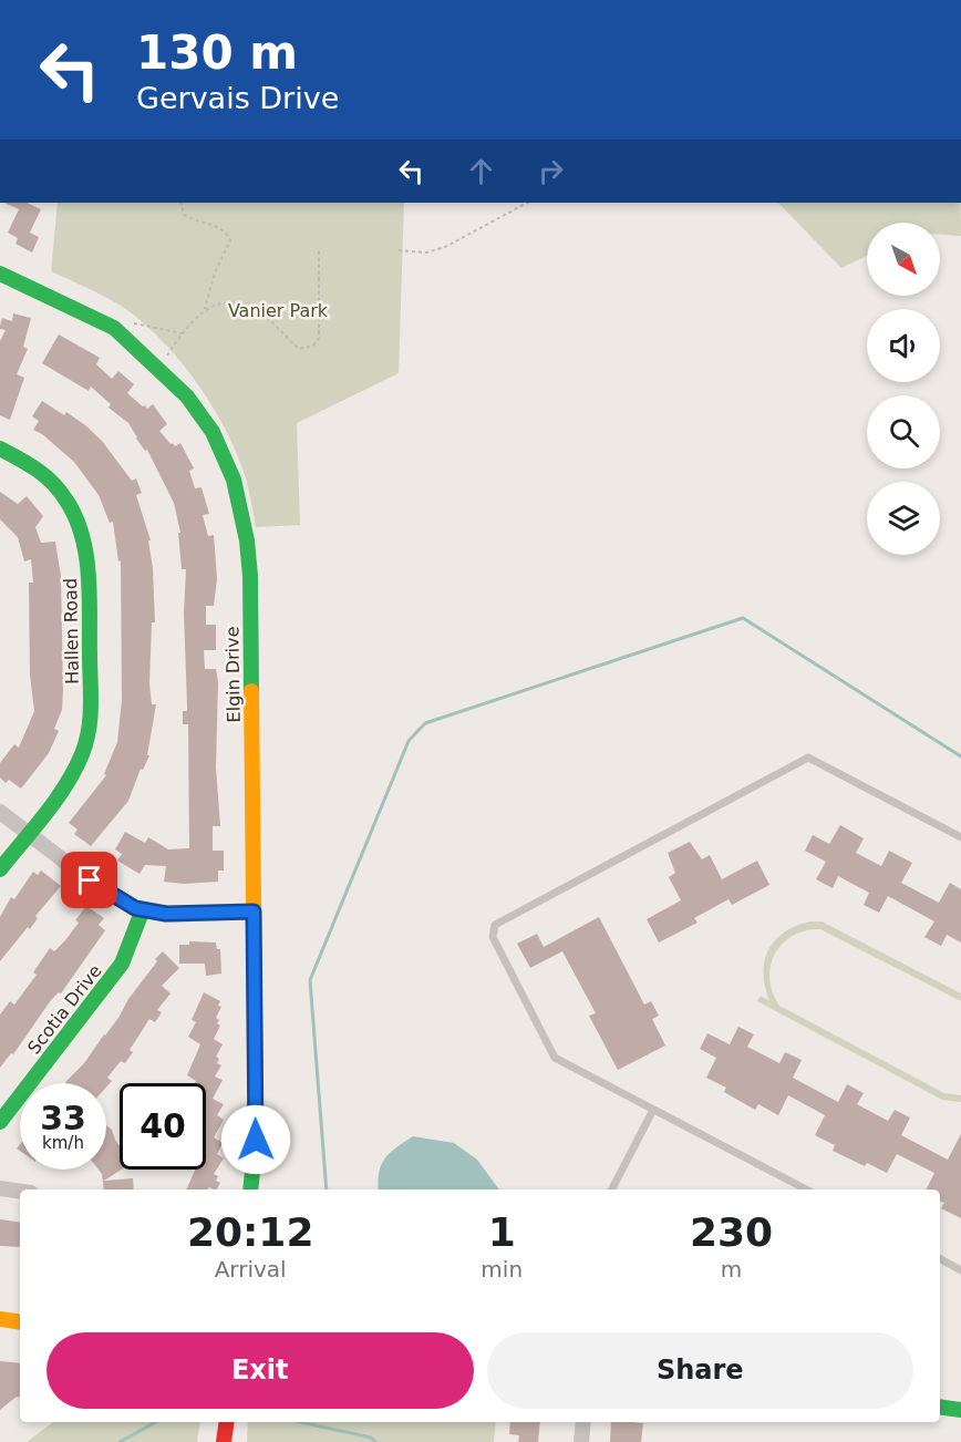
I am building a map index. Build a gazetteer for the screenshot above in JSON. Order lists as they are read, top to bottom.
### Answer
{
  "streets": {
    "street": ["Hallen Road", "Elgin Drive", "Scotia Drive"]
  },
  "parks": ["Vanier Park"],
  "north": "bottom right",
  "page": {
    "turn": ["130 m", "Gervais Drive"],
    "speed": "33 km/h",
    "limit": "40",
    "eta": [
      "20:12",
      "Arrival",
      "1",
      "min",
      "230",
      "m"
    ],
    "buttons": ["Exit", "Share"]
  }
}
